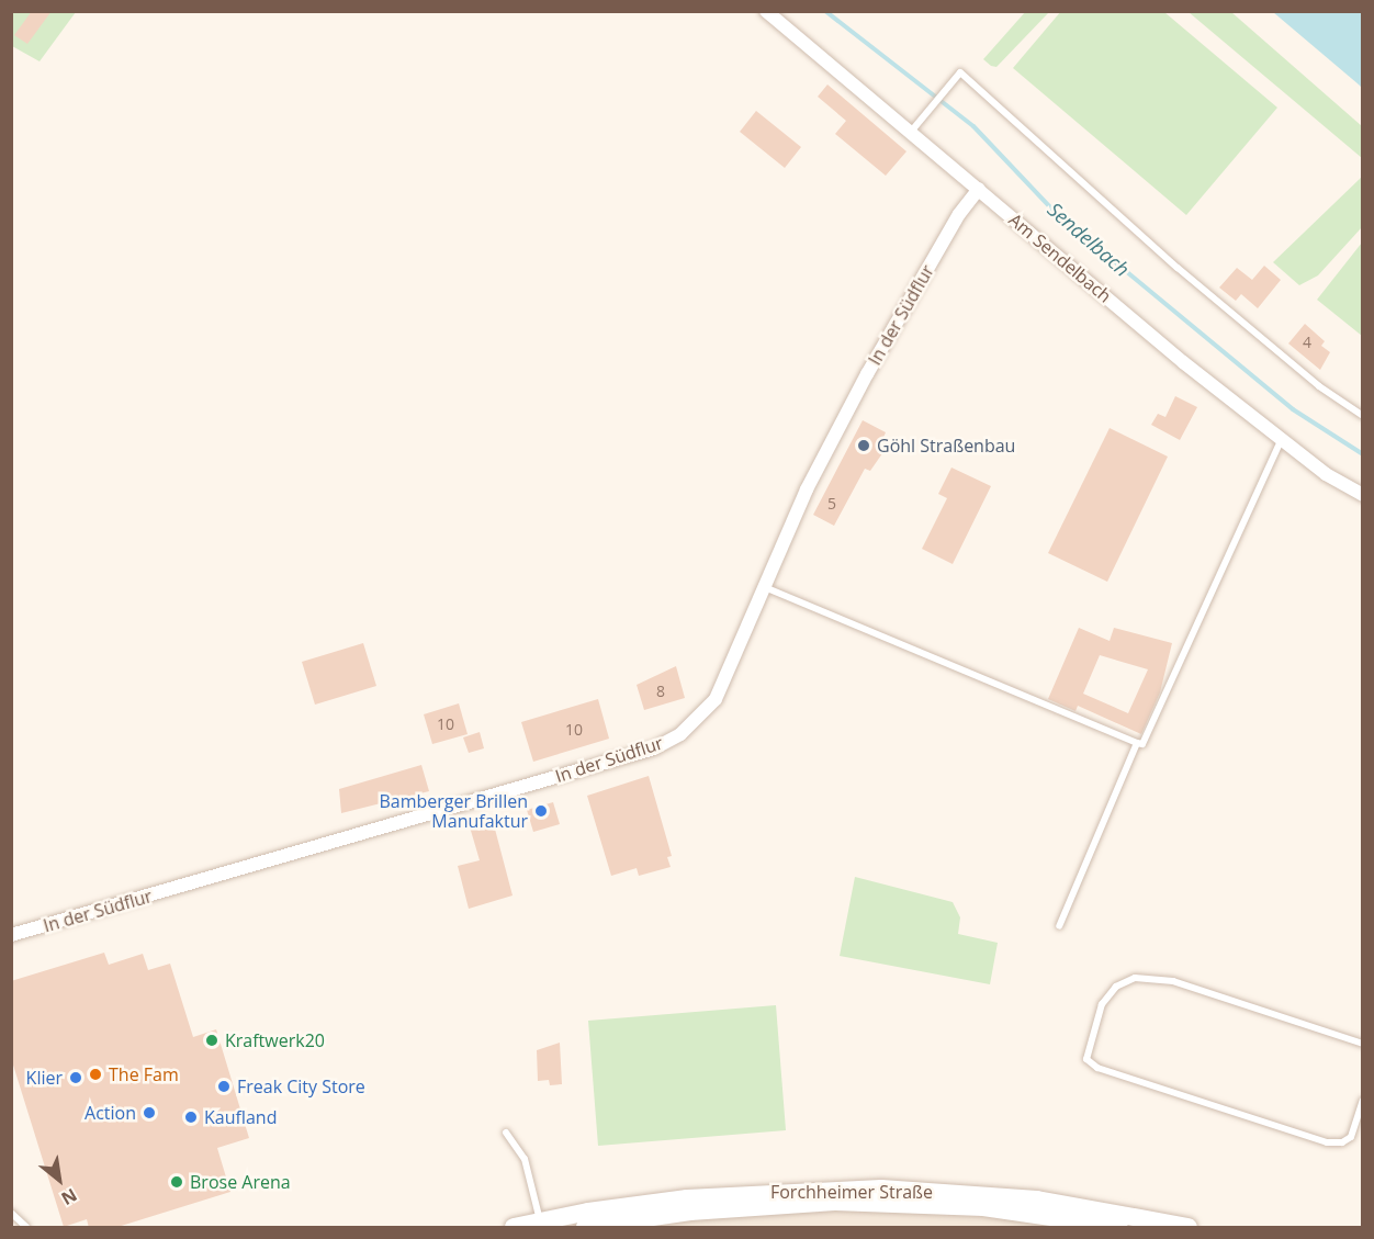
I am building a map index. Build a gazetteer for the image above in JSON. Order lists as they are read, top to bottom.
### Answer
{
  "streets": {
    "street": ["Am Sendelbach", "In der Südflur", "Forchheimer Straße"]
  },
  "crossings": [
    ["Am Sendelbach", "In der Südflur"]
  ],
  "water": ["Sendelbach"],
  "places": [
    "Göhl Straßenbau",
    "Bamberger Brillen Manufaktur",
    "Kraftwerk20",
    "The Fam",
    "Klier",
    "Freak City Store",
    "Action",
    "Kaufland",
    "Brose Arena"
  ],
  "house_numbers": [
    "4",
    "5",
    "8",
    "10",
    "10"
  ],
  "north": "bottom right"
}
